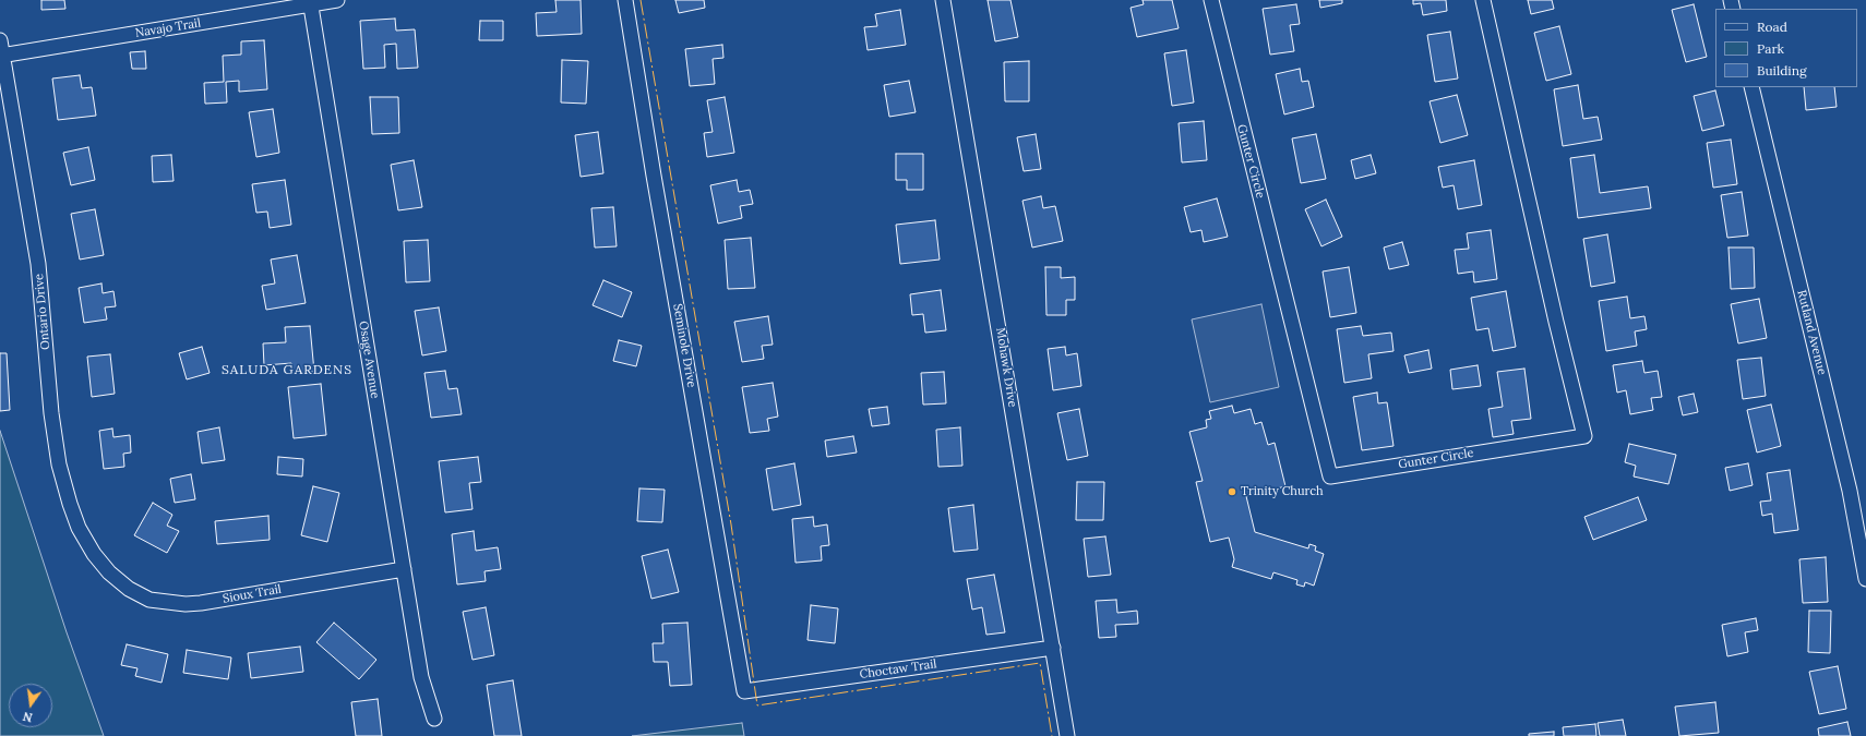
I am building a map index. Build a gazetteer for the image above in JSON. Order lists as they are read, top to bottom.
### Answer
{
  "streets": {
    "street": [
      "Navajo Trail",
      "Gunter Circle",
      "Ontario Drive",
      "Rutland Avenue",
      "Seminole Drive",
      "Osage Avenue",
      "Mohawk Drive",
      "Sioux Trail",
      "Choctaw Trail"
    ]
  },
  "crossings": [
    ["Navajo Trail", "Ontario Drive"],
    ["Navajo Trail", "Osage Avenue"],
    ["Ontario Drive", "Sioux Trail"],
    ["Seminole Drive", "Choctaw Trail"],
    ["Osage Avenue", "Sioux Trail"],
    ["Mohawk Drive", "Choctaw Trail"]
  ],
  "districts": ["SALUDA GARDENS"],
  "places": ["Trinity Church"],
  "legend": ["Road", "Park", "Building"],
  "north": "bottom"
}
